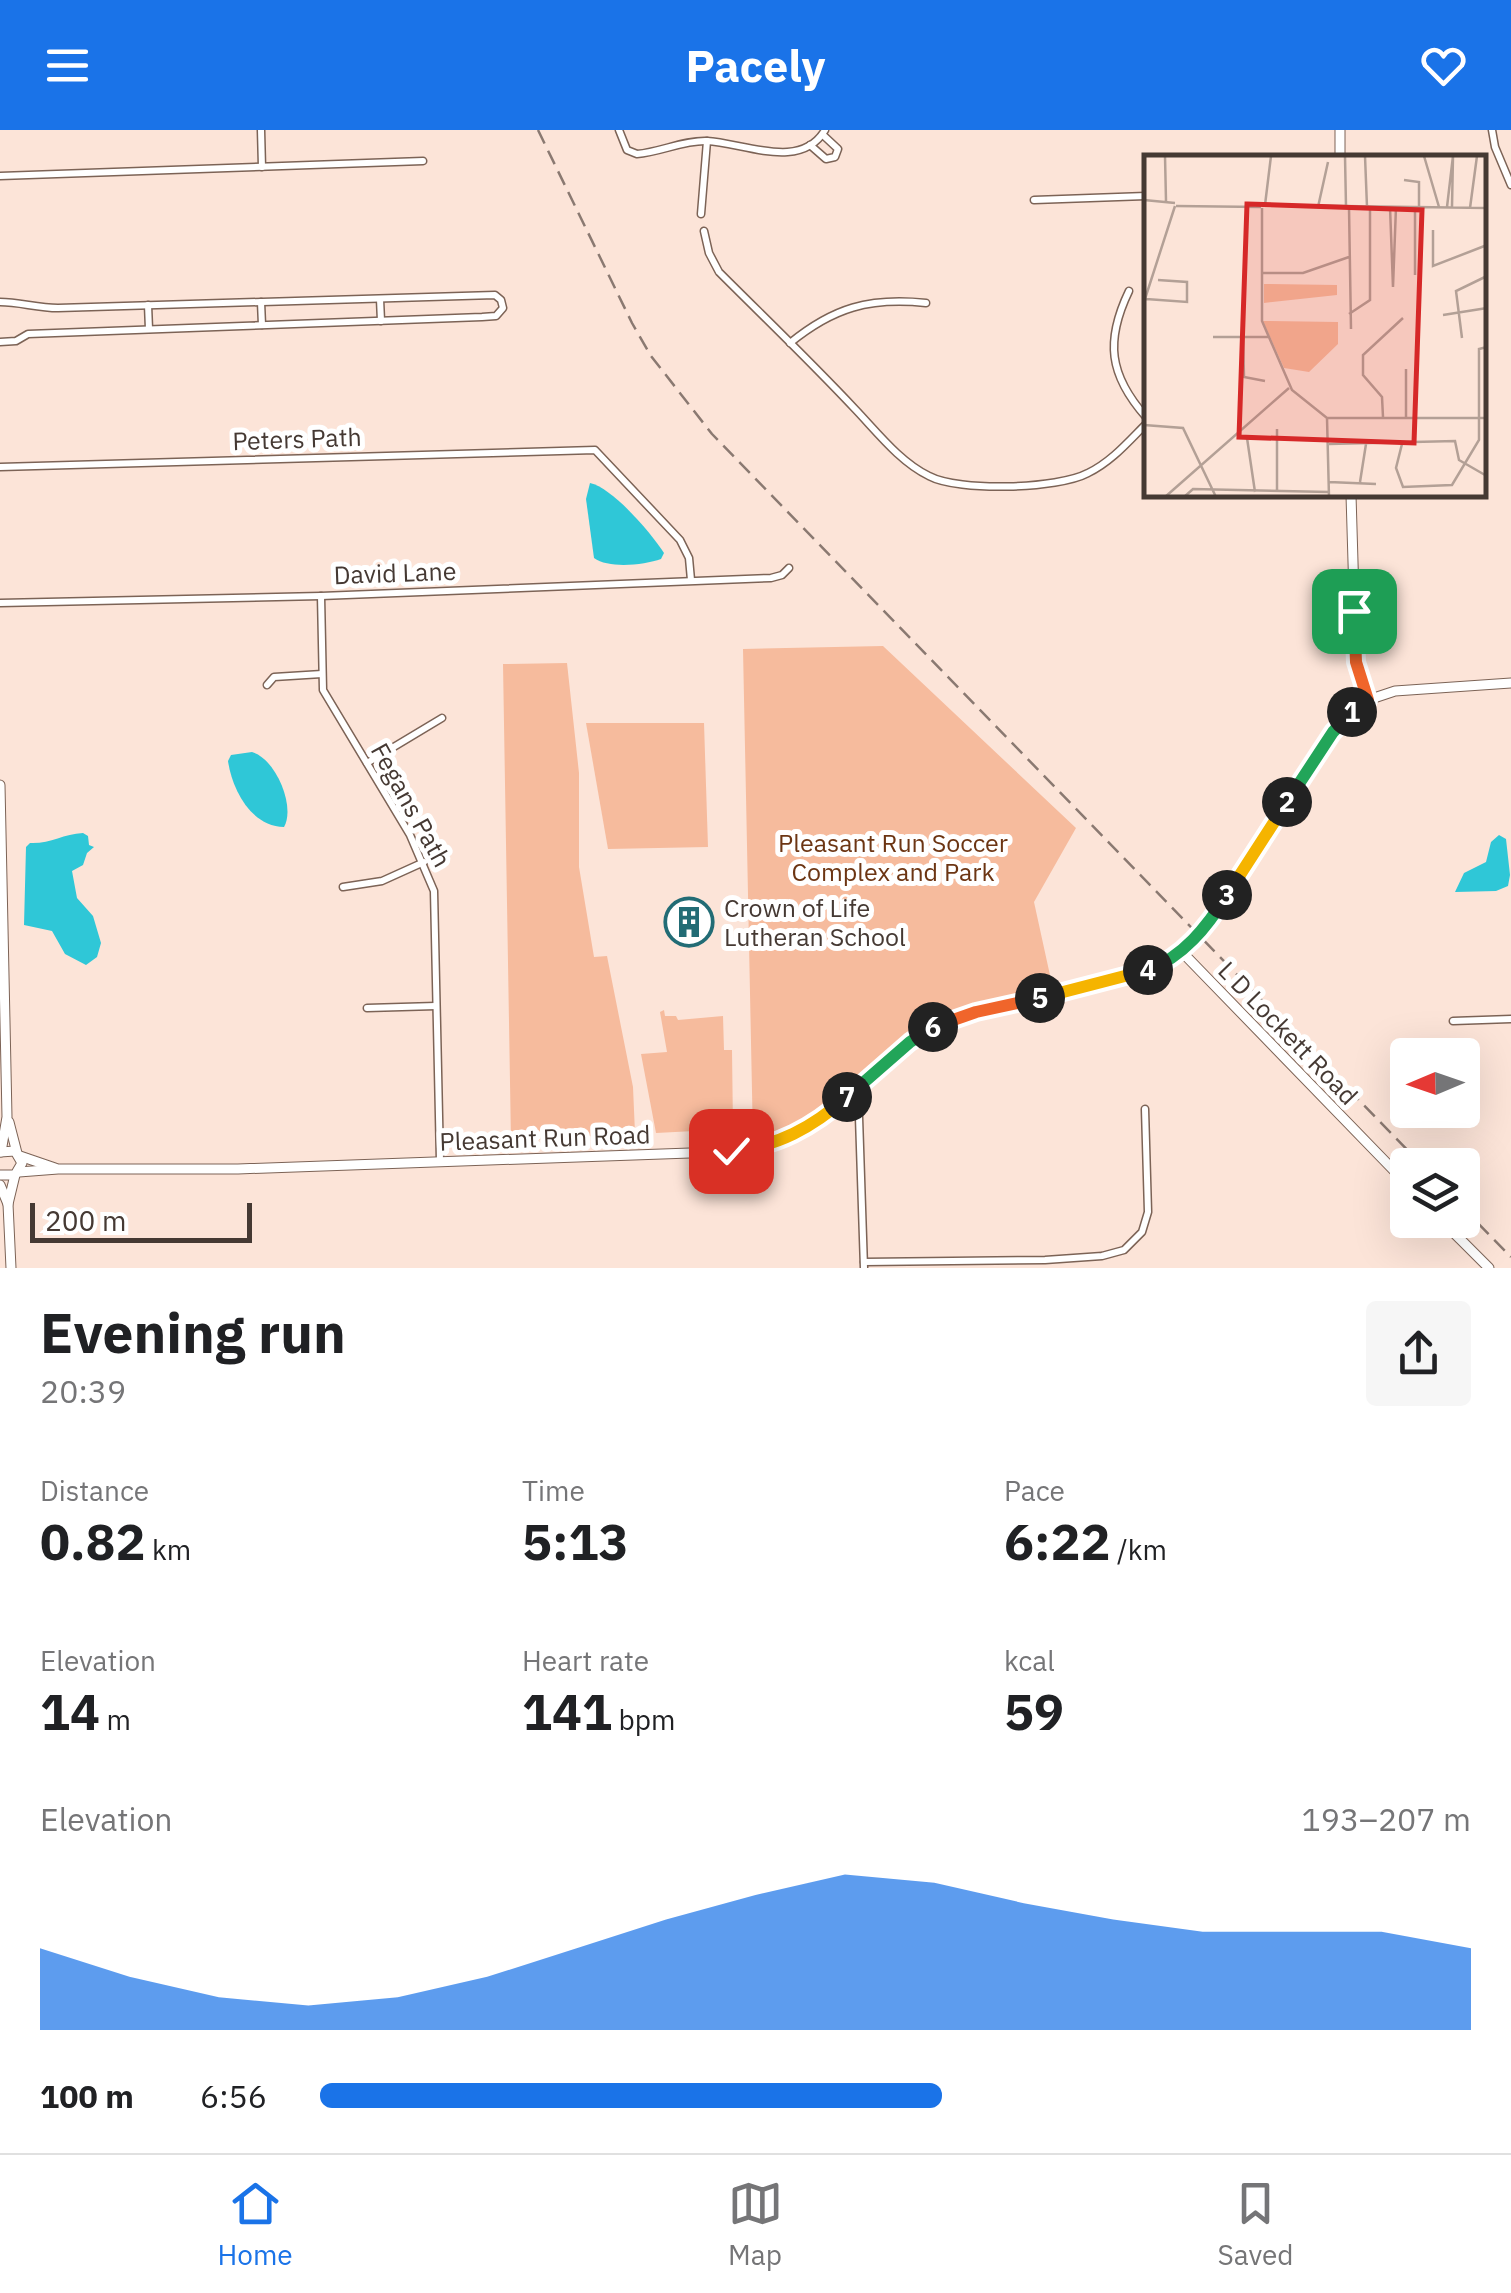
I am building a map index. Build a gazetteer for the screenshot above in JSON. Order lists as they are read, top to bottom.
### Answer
{
  "streets": {
    "main road": ["L D Lockett Road", "Pleasant Run Road"],
    "street": ["Peters Path", "David Lane", "Fegans Path"]
  },
  "crossings": [
    ["Peters Path", "David Lane"],
    ["David Lane", "Fegans Path"],
    ["Fegans Path", "Pleasant Run Road"],
    ["L D Lockett Road", "Pleasant Run Road"]
  ],
  "parks": ["Pleasant Run Soccer Complex and Park"],
  "places": {
    "building": ["Crown of Life Lutheran School"]
  },
  "scale_bar": "200 m",
  "north": "left",
  "page": {
    "header": "Pacely",
    "pins": [
      "1",
      "2",
      "3",
      "4",
      "5",
      "6",
      "7"
    ],
    "scale": "200 m",
    "heading": ["Evening run", "20:39"],
    "stats": [
      ["Distance", "0.82 km"],
      ["Time", "5:13"],
      ["Pace", "6:22 /km"],
      ["Elevation", "14 m"],
      ["Heart rate", "141 bpm"],
      ["kcal", "59"]
    ],
    "chart": ["Elevation", "193–207 m"],
    "list": [
      {
        "name": "100 m",
        "note": "6:56"
      }
    ],
    "tabs": ["Home", "Map", "Saved"]
  }
}
